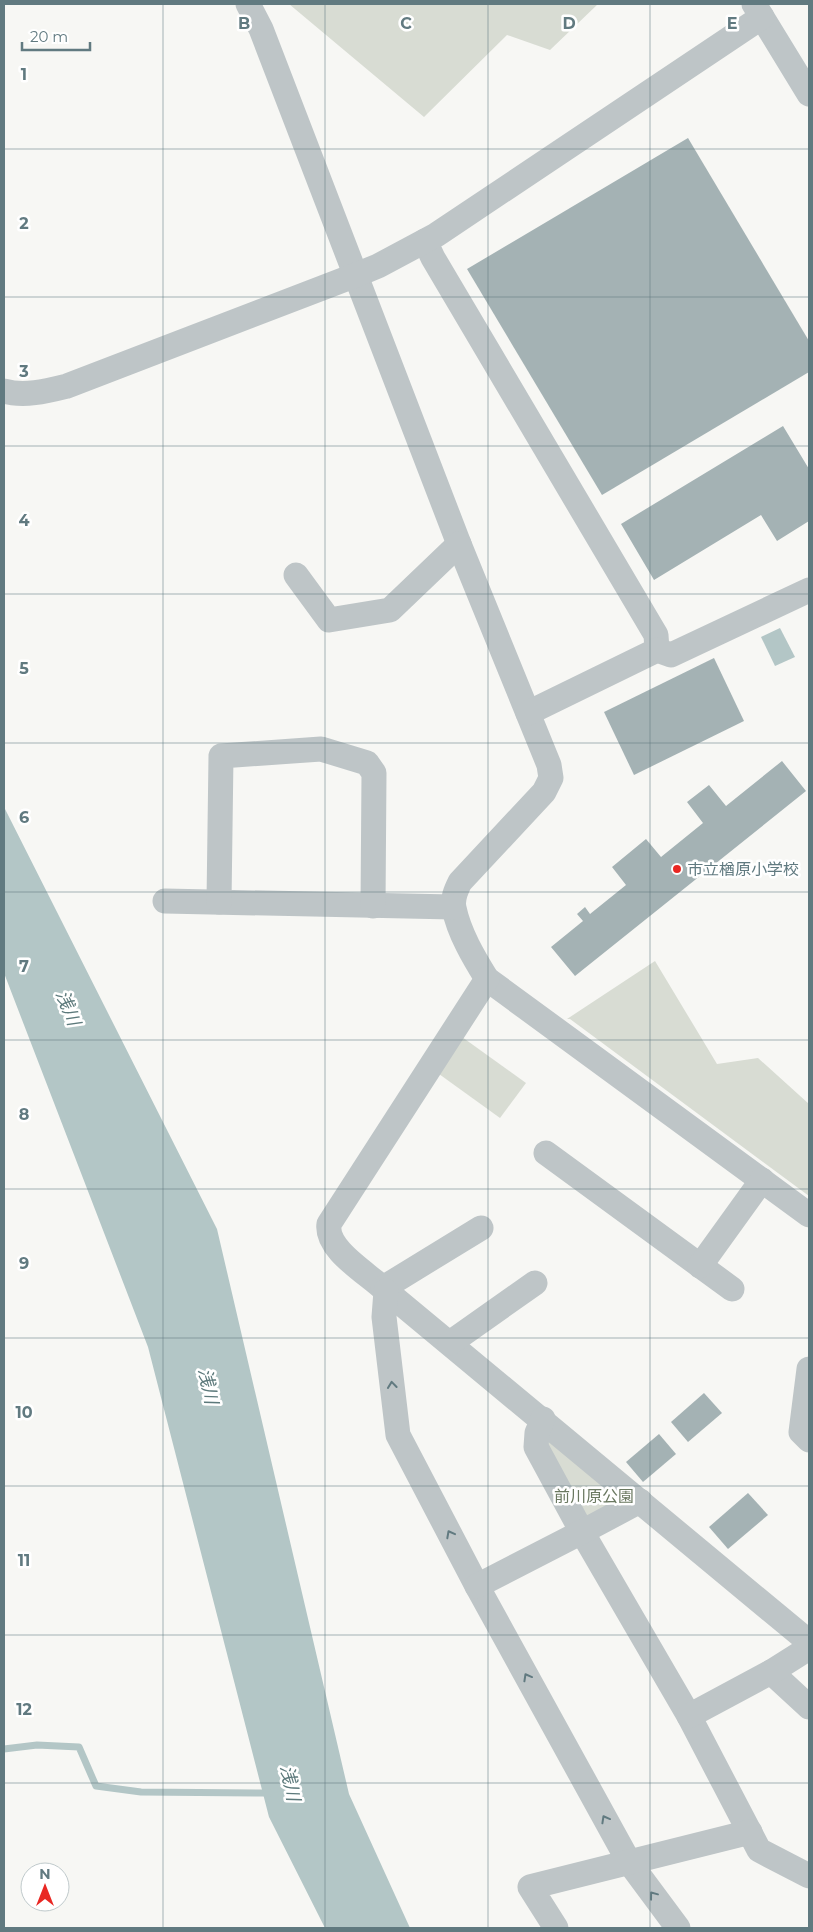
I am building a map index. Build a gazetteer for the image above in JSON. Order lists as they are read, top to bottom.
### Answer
{
  "water": ["浅川"],
  "parks": ["前川原公園"],
  "places": ["市立楢原小学校"],
  "scale_bar": "20 m",
  "north": "top",
  "grid": {
    "columns": [
      "B",
      "C",
      "D",
      "E"
    ],
    "rows": [
      "1",
      "2",
      "3",
      "4",
      "5",
      "6",
      "7",
      "8",
      "9",
      "10",
      "11",
      "12"
    ]
  }
}
